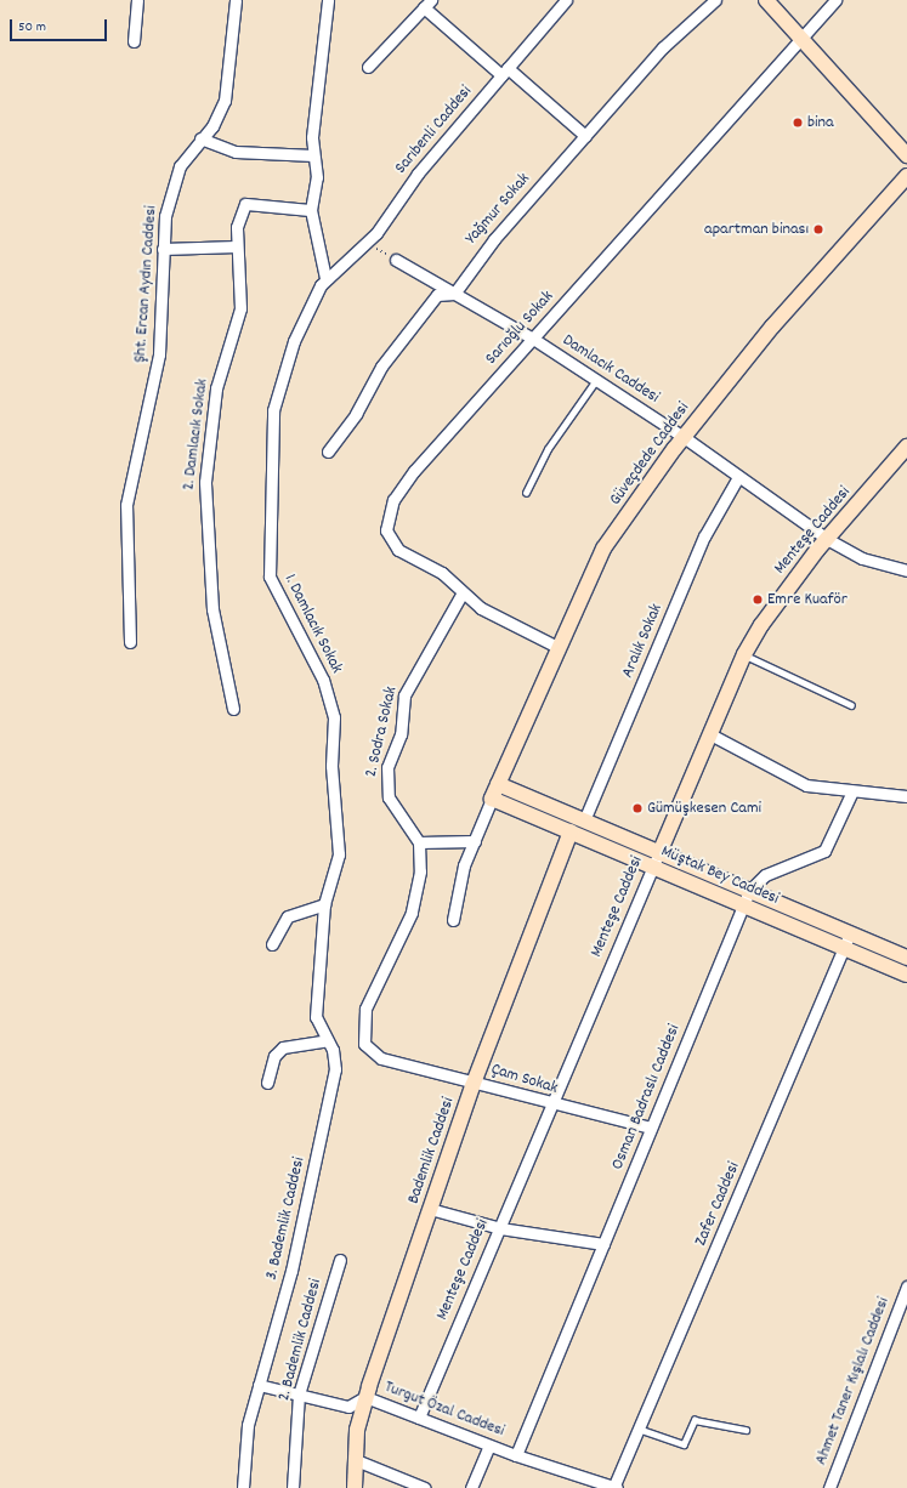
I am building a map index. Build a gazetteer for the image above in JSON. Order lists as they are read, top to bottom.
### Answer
{
  "streets": {
    "street": [
      "Sarıbenli Caddesi",
      "Yağmur Sokak",
      "Şht. Ercan Aydın Caddesi",
      "Sarıoğlu Sokak",
      "Damlacık Caddesi",
      "2. Damlacık Sokak",
      "Güveçdede Caddesi",
      "Menteşe Caddesi",
      "1. Damlacık Sokak",
      "Aralık Sokak",
      "2. Sodra Sokak",
      "Müştak Bey Caddesi",
      "Çam Sokak",
      "Osman Badraslı Caddesi",
      "Bademlik Caddesi",
      "Zafer Caddesi",
      "3. Bademlik Caddesi",
      "2. Bademlik Caddesi",
      "Ahmet Taner Kışlalı Caddesi",
      "Turgut Özal Caddesi"
    ]
  },
  "crossings": [
    ["Sarıbenli Caddesi", "1. Damlacık Sokak"],
    ["Yağmur Sokak", "Damlacık Caddesi"],
    ["Sarıoğlu Sokak", "Damlacık Caddesi"],
    ["Sarıoğlu Sokak", "Güveçdede Caddesi"],
    ["Sarıoğlu Sokak", "2. Sodra Sokak"],
    ["Damlacık Caddesi", "Güveçdede Caddesi"],
    ["Damlacık Caddesi", "Menteşe Caddesi"],
    ["Damlacık Caddesi", "Aralık Sokak"],
    ["Güveçdede Caddesi", "Müştak Bey Caddesi"],
    ["Menteşe Caddesi", "Müştak Bey Caddesi"],
    ["Menteşe Caddesi", "Çam Sokak"],
    ["Menteşe Caddesi", "Turgut Özal Caddesi"],
    ["1. Damlacık Sokak", "3. Bademlik Caddesi"],
    ["Aralık Sokak", "Müştak Bey Caddesi"],
    ["2. Sodra Sokak", "Çam Sokak"],
    ["Müştak Bey Caddesi", "Osman Badraslı Caddesi"],
    ["Müştak Bey Caddesi", "Bademlik Caddesi"],
    ["Müştak Bey Caddesi", "Zafer Caddesi"],
    ["Çam Sokak", "Osman Badraslı Caddesi"],
    ["Çam Sokak", "Bademlik Caddesi"],
    ["Osman Badraslı Caddesi", "Turgut Özal Caddesi"],
    ["Bademlik Caddesi", "Turgut Özal Caddesi"],
    ["Zafer Caddesi", "Turgut Özal Caddesi"],
    ["3. Bademlik Caddesi", "Turgut Özal Caddesi"],
    ["2. Bademlik Caddesi", "Turgut Özal Caddesi"]
  ],
  "places": [
    "bina",
    "apartman binası",
    "Emre Kuaför",
    "Gümüşkesen Cami"
  ],
  "scale_bar": "50 m"
}
